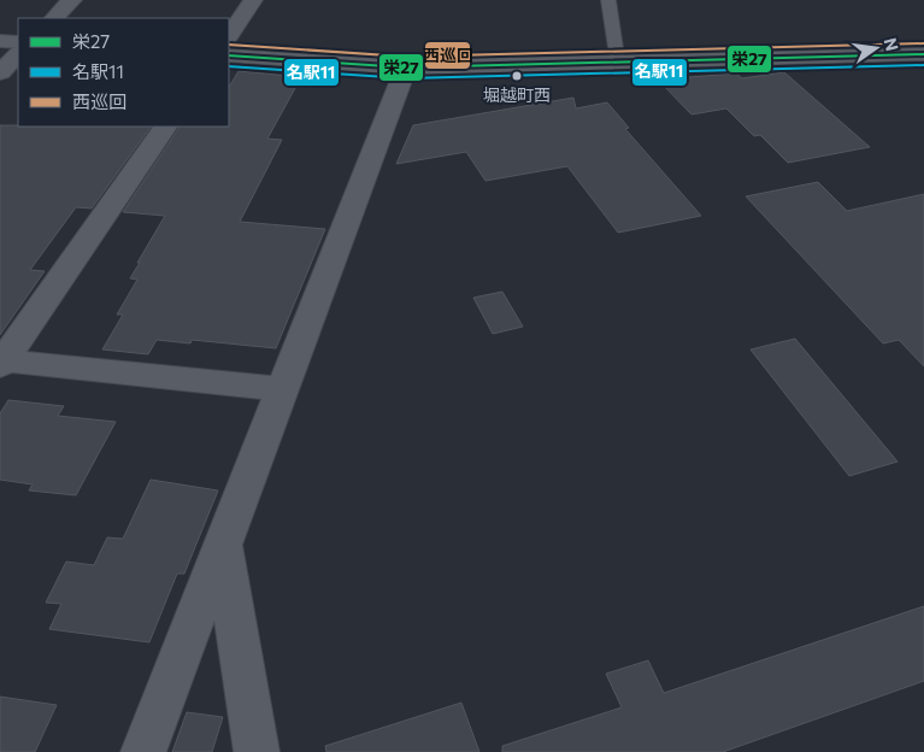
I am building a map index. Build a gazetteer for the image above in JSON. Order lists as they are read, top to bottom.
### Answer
{
  "places": ["堀越町西"],
  "lines": ["transit line 西巡回", "transit line 栄27", "transit line 名駅11"],
  "legend": ["栄27", "名駅11", "西巡回"],
  "north": "right"
}
